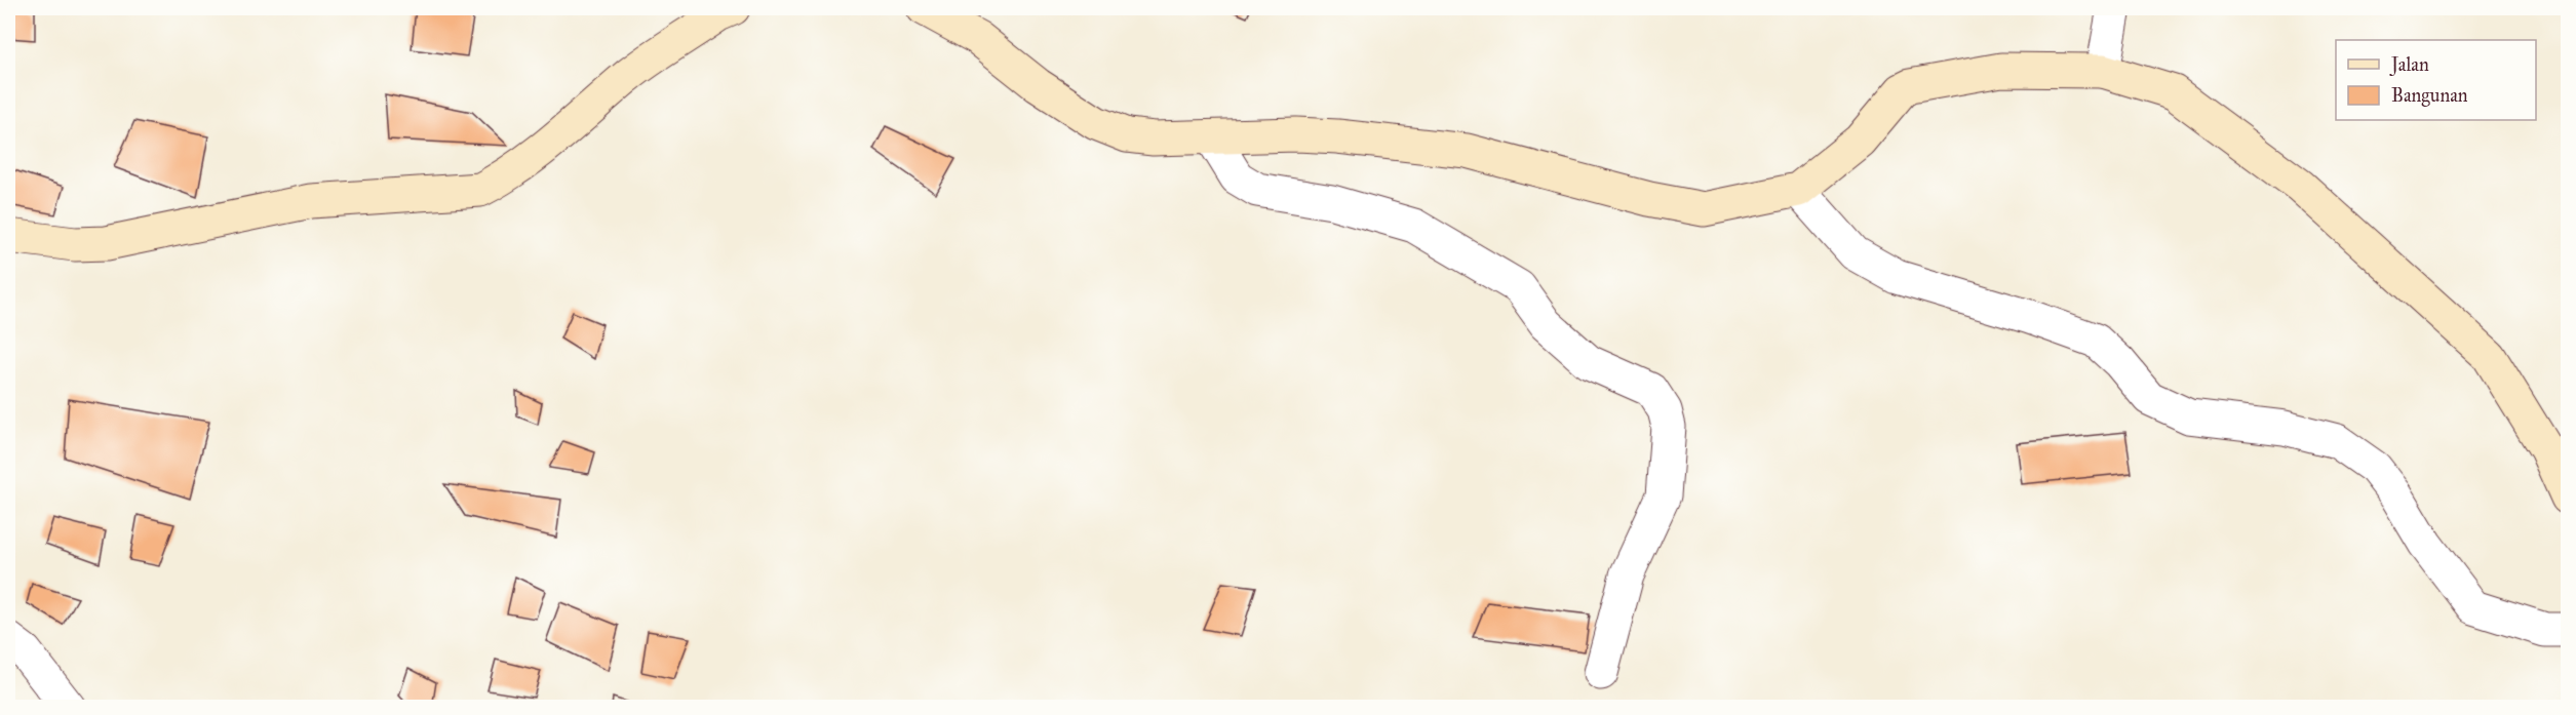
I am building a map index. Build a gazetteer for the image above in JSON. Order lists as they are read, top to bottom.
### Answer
{
  "legend": ["Jalan", "Bangunan"]
}
